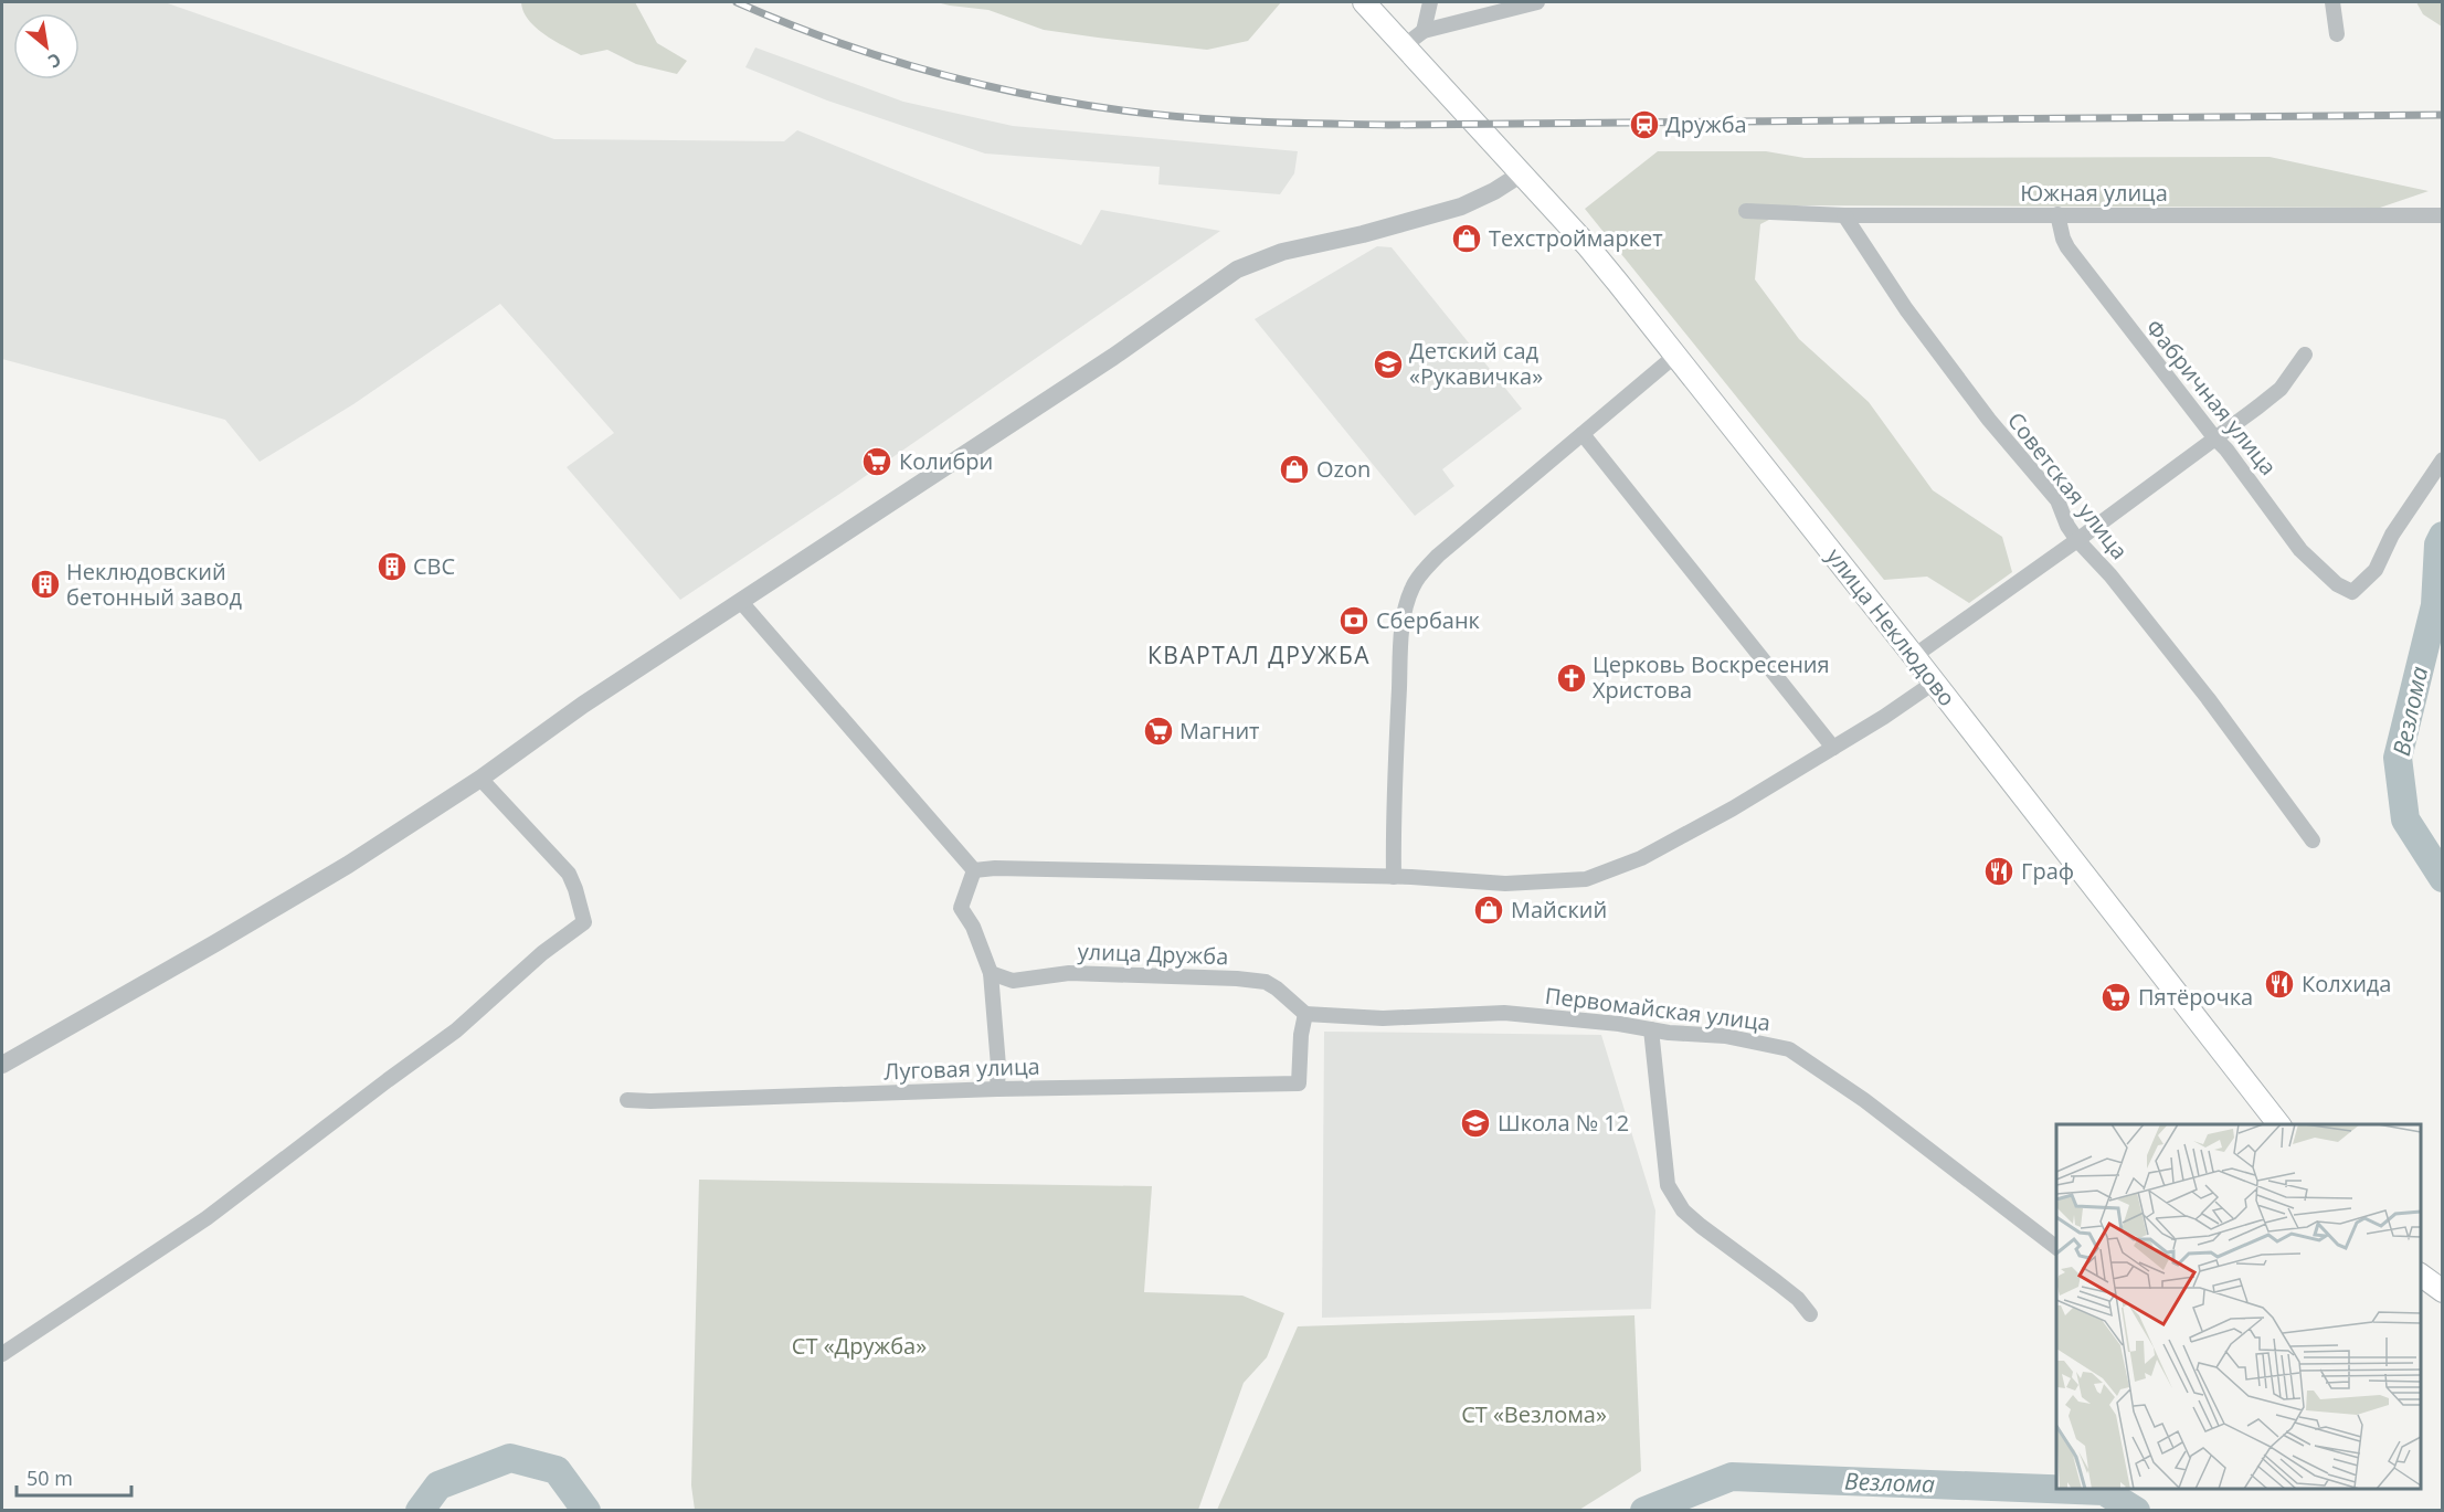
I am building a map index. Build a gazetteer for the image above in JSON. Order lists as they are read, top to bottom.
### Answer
{
  "streets": {
    "main road": ["улица Неклюдово"],
    "street": [
      "Южная улица",
      "Фабричная улица",
      "Советская улица",
      "улица Дружба",
      "Первомайская улица",
      "Луговая улица"
    ]
  },
  "crossings": [
    ["Южная улица", "Фабричная улица"],
    ["Южная улица", "Советская улица"],
    ["улица Дружба", "Первомайская улица"],
    ["улица Дружба", "Луговая улица"],
    ["Первомайская улица", "Луговая улица"]
  ],
  "districts": ["КВАРТАЛ ДРУЖБА"],
  "water": ["Везлома"],
  "parks": ["СТ «Дружба»", "СТ «Везлома»"],
  "places": {
    "station": ["Дружба"],
    "shop": ["Техстроймаркет", "Ozon", "Майский"],
    "school or university": ["Детский сад «Рукавичка»", "Школа № 12"],
    "supermarket": ["Колибри", "Магнит", "Пятёрочка"],
    "building": ["СВС", "Неклюдовский бетонный завод"],
    "bank": ["Сбербанк"],
    "church": ["Церковь Воскресения Христова"],
    "restaurant": ["Граф", "Колхида"]
  },
  "scale_bar": "50 m",
  "north": "bottom right"
}
